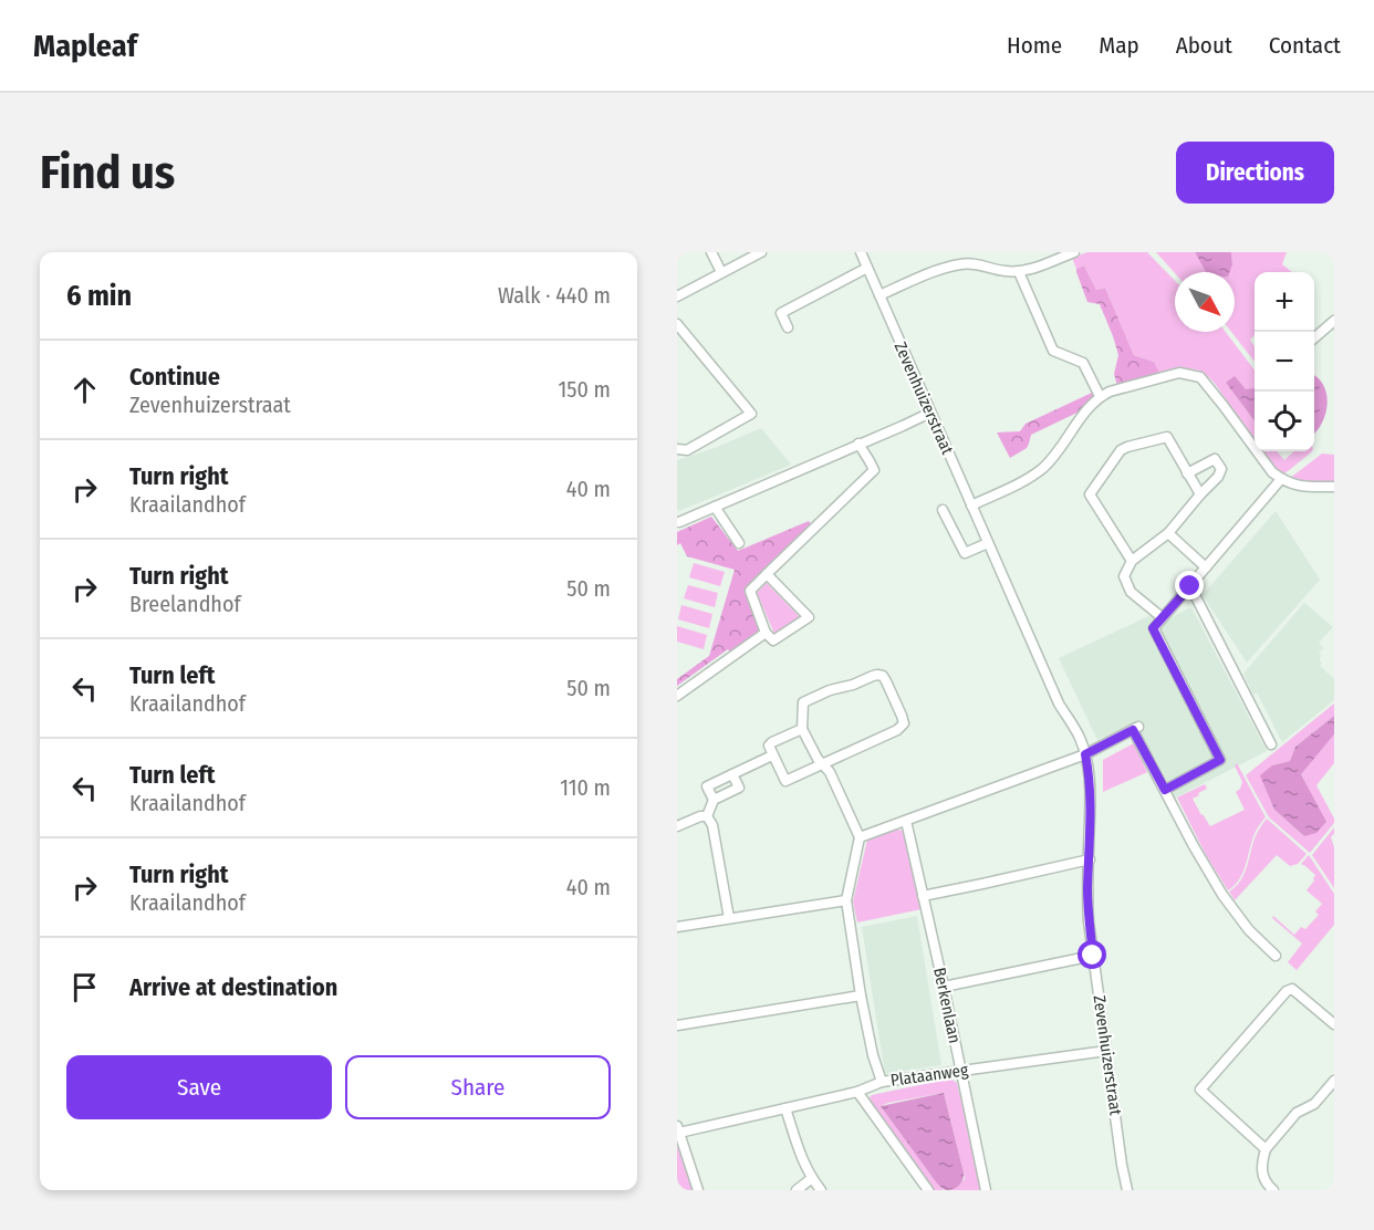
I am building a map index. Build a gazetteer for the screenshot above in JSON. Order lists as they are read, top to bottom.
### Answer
{
  "streets": {
    "street": ["Zevenhuizerstraat", "Berkenlaan", "Plataanweg"]
  },
  "crossings": [
    ["Zevenhuizerstraat", "Plataanweg"],
    ["Berkenlaan", "Plataanweg"]
  ],
  "north": "bottom right",
  "page": {
    "header": "Mapleaf",
    "nav": [
      "Home",
      "Map",
      "About",
      "Contact"
    ],
    "buttons": [
      "Directions",
      ["Save", "Share"]
    ],
    "title": "Find us",
    "heading": ["6 min", "Walk · 440 m"],
    "map_buttons": ["+", "−"],
    "list": [
      ["Continue", "Zevenhuizerstraat", "150 m"],
      ["Turn right", "Kraailandhof", "40 m"],
      ["Turn right", "Breelandhof", "50 m"],
      ["Turn left", "Kraailandhof", "50 m"],
      ["Turn left", "Kraailandhof", "110 m"],
      ["Turn right", "Kraailandhof", "40 m"],
      "Arrive at destination"
    ]
  }
}
